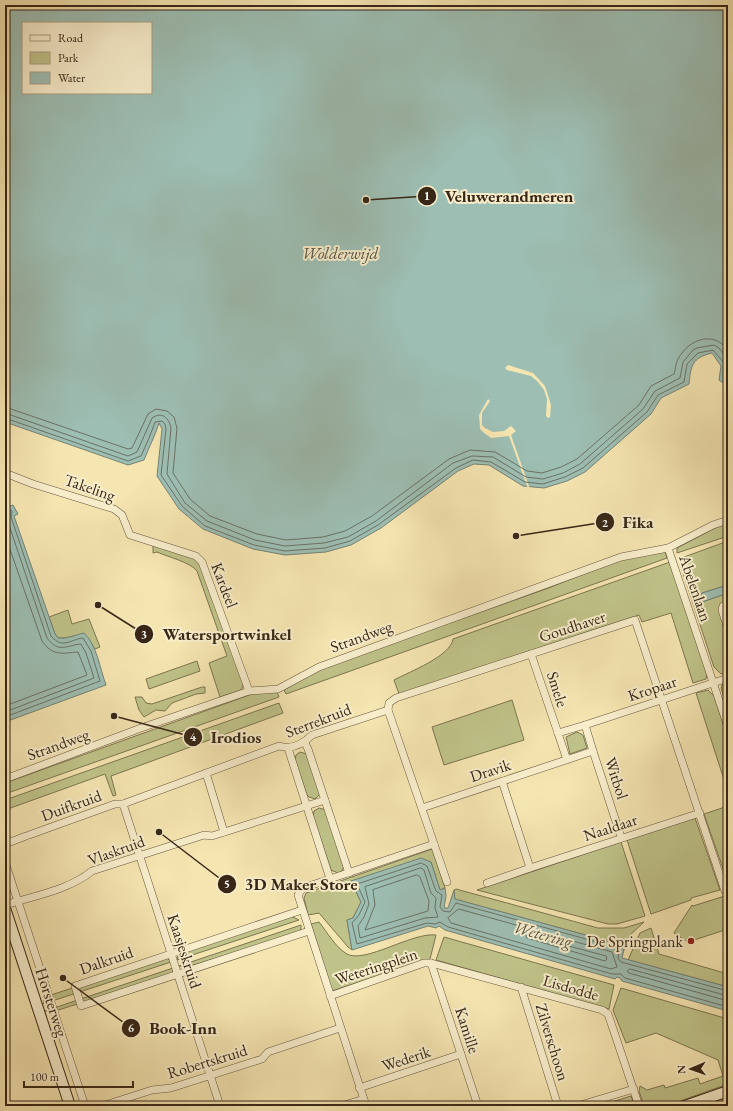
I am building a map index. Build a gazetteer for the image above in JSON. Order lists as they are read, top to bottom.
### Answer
{
  "streets": {
    "street": [
      "Takeling",
      "Kardeel",
      "Abelenlaan",
      "Goudhaver",
      "Strandweg",
      "Kropaar",
      "Smele",
      "Sterrekruid",
      "Dravik",
      "Witbol",
      "Duifkruid",
      "Naaldaar",
      "Vlaskruid",
      "Kaasjeskruid",
      "Dalkruid",
      "Weteringplein",
      "Lisdodde",
      "Horsterweg",
      "Kamille",
      "Zilverschoon",
      "Wederik",
      "Robertskruid"
    ]
  },
  "crossings": [
    ["Takeling", "Kardeel"],
    ["Kardeel", "Strandweg"],
    ["Abelenlaan", "Strandweg"],
    ["Abelenlaan", "Kropaar"],
    ["Goudhaver", "Kropaar"],
    ["Goudhaver", "Smele"],
    ["Goudhaver", "Sterrekruid"],
    ["Goudhaver", "Naaldaar"],
    ["Kropaar", "Smele"],
    ["Kropaar", "Witbol"],
    ["Smele", "Dravik"],
    ["Sterrekruid", "Duifkruid"],
    ["Sterrekruid", "Kaasjeskruid"],
    ["Dravik", "Witbol"],
    ["Witbol", "Naaldaar"],
    ["Duifkruid", "Kaasjeskruid"],
    ["Vlaskruid", "Kaasjeskruid"],
    ["Vlaskruid", "Horsterweg"],
    ["Kaasjeskruid", "Dalkruid"],
    ["Kaasjeskruid", "Robertskruid"],
    ["Dalkruid", "Weteringplein"],
    ["Weteringplein", "Lisdodde"],
    ["Weteringplein", "Kamille"],
    ["Weteringplein", "Wederik"],
    ["Weteringplein", "Robertskruid"],
    ["Lisdodde", "Kamille"],
    ["Lisdodde", "Zilverschoon"],
    ["Kamille", "Wederik"]
  ],
  "water": ["Wolderwijd", "Wetering"],
  "places": [
    "Veluwerandmeren",
    "Fika",
    "Watersportwinkel",
    "Irodios",
    "3D Maker Store",
    "De Springplank",
    "Book-Inn"
  ],
  "legend": ["Road", "Park", "Water"],
  "scale_bar": "100 m",
  "north": "left"
}
